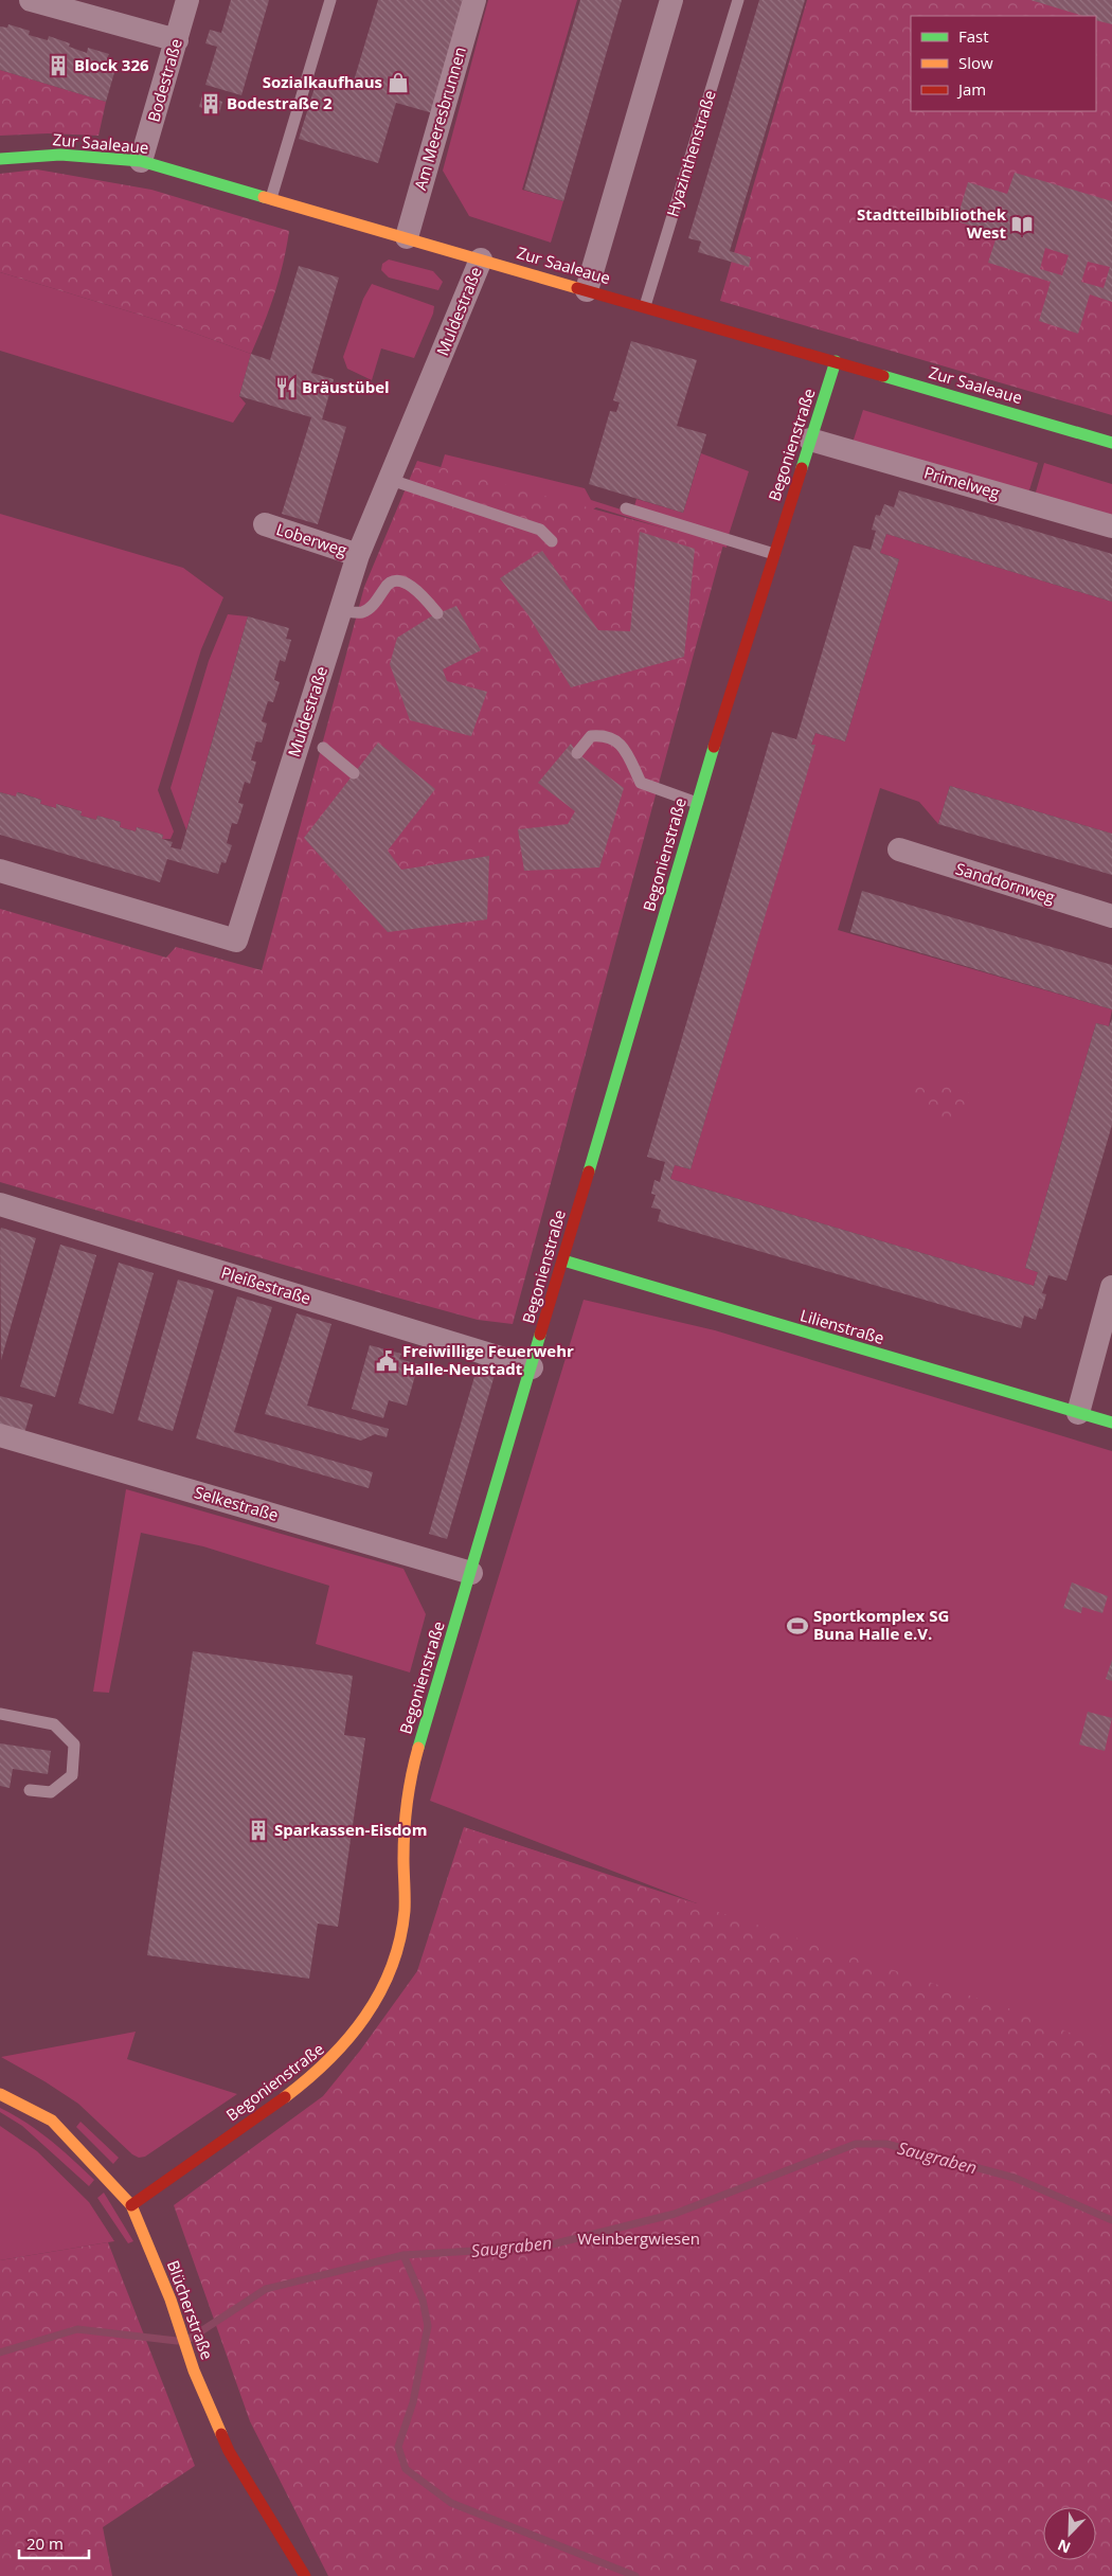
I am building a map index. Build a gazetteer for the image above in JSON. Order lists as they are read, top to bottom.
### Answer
{
  "streets": {
    "street": [
      "Bodestraße",
      "Am Meeresbrunnen",
      "Zur Saaleaue",
      "Muldestraße",
      "Begonienstraße",
      "Primelweg",
      "Loberweg",
      "Sanddornweg",
      "Pleißestraße",
      "Lilienstraße",
      "Selkestraße",
      "Blücherstraße"
    ],
    "lane": ["Hyazinthenstraße"]
  },
  "crossings": [
    ["Bodestraße", "Zur Saaleaue"],
    ["Am Meeresbrunnen", "Zur Saaleaue"],
    ["Zur Saaleaue", "Hyazinthenstraße"],
    ["Zur Saaleaue", "Muldestraße"],
    ["Zur Saaleaue", "Begonienstraße"],
    ["Muldestraße", "Loberweg"],
    ["Begonienstraße", "Primelweg"],
    ["Begonienstraße", "Pleißestraße"],
    ["Begonienstraße", "Lilienstraße"],
    ["Begonienstraße", "Selkestraße"],
    ["Begonienstraße", "Blücherstraße"]
  ],
  "water": ["Saugraben"],
  "parks": ["Weinbergwiesen"],
  "places": {
    "building": ["Block 326", "Bodestraße 2", "Sparkassen-Eisdom"],
    "shop": ["Sozialkaufhaus"],
    "library": ["Stadtteilbibliothek West"],
    "restaurant": ["Bräustübel"],
    "public building": ["Freiwillige Feuerwehr Halle-Neustadt"],
    "sports": ["Sportkomplex SG Buna Halle e.V."]
  },
  "legend": ["Fast", "Slow", "Jam"],
  "scale_bar": "20 m",
  "north": "bottom left"
}
